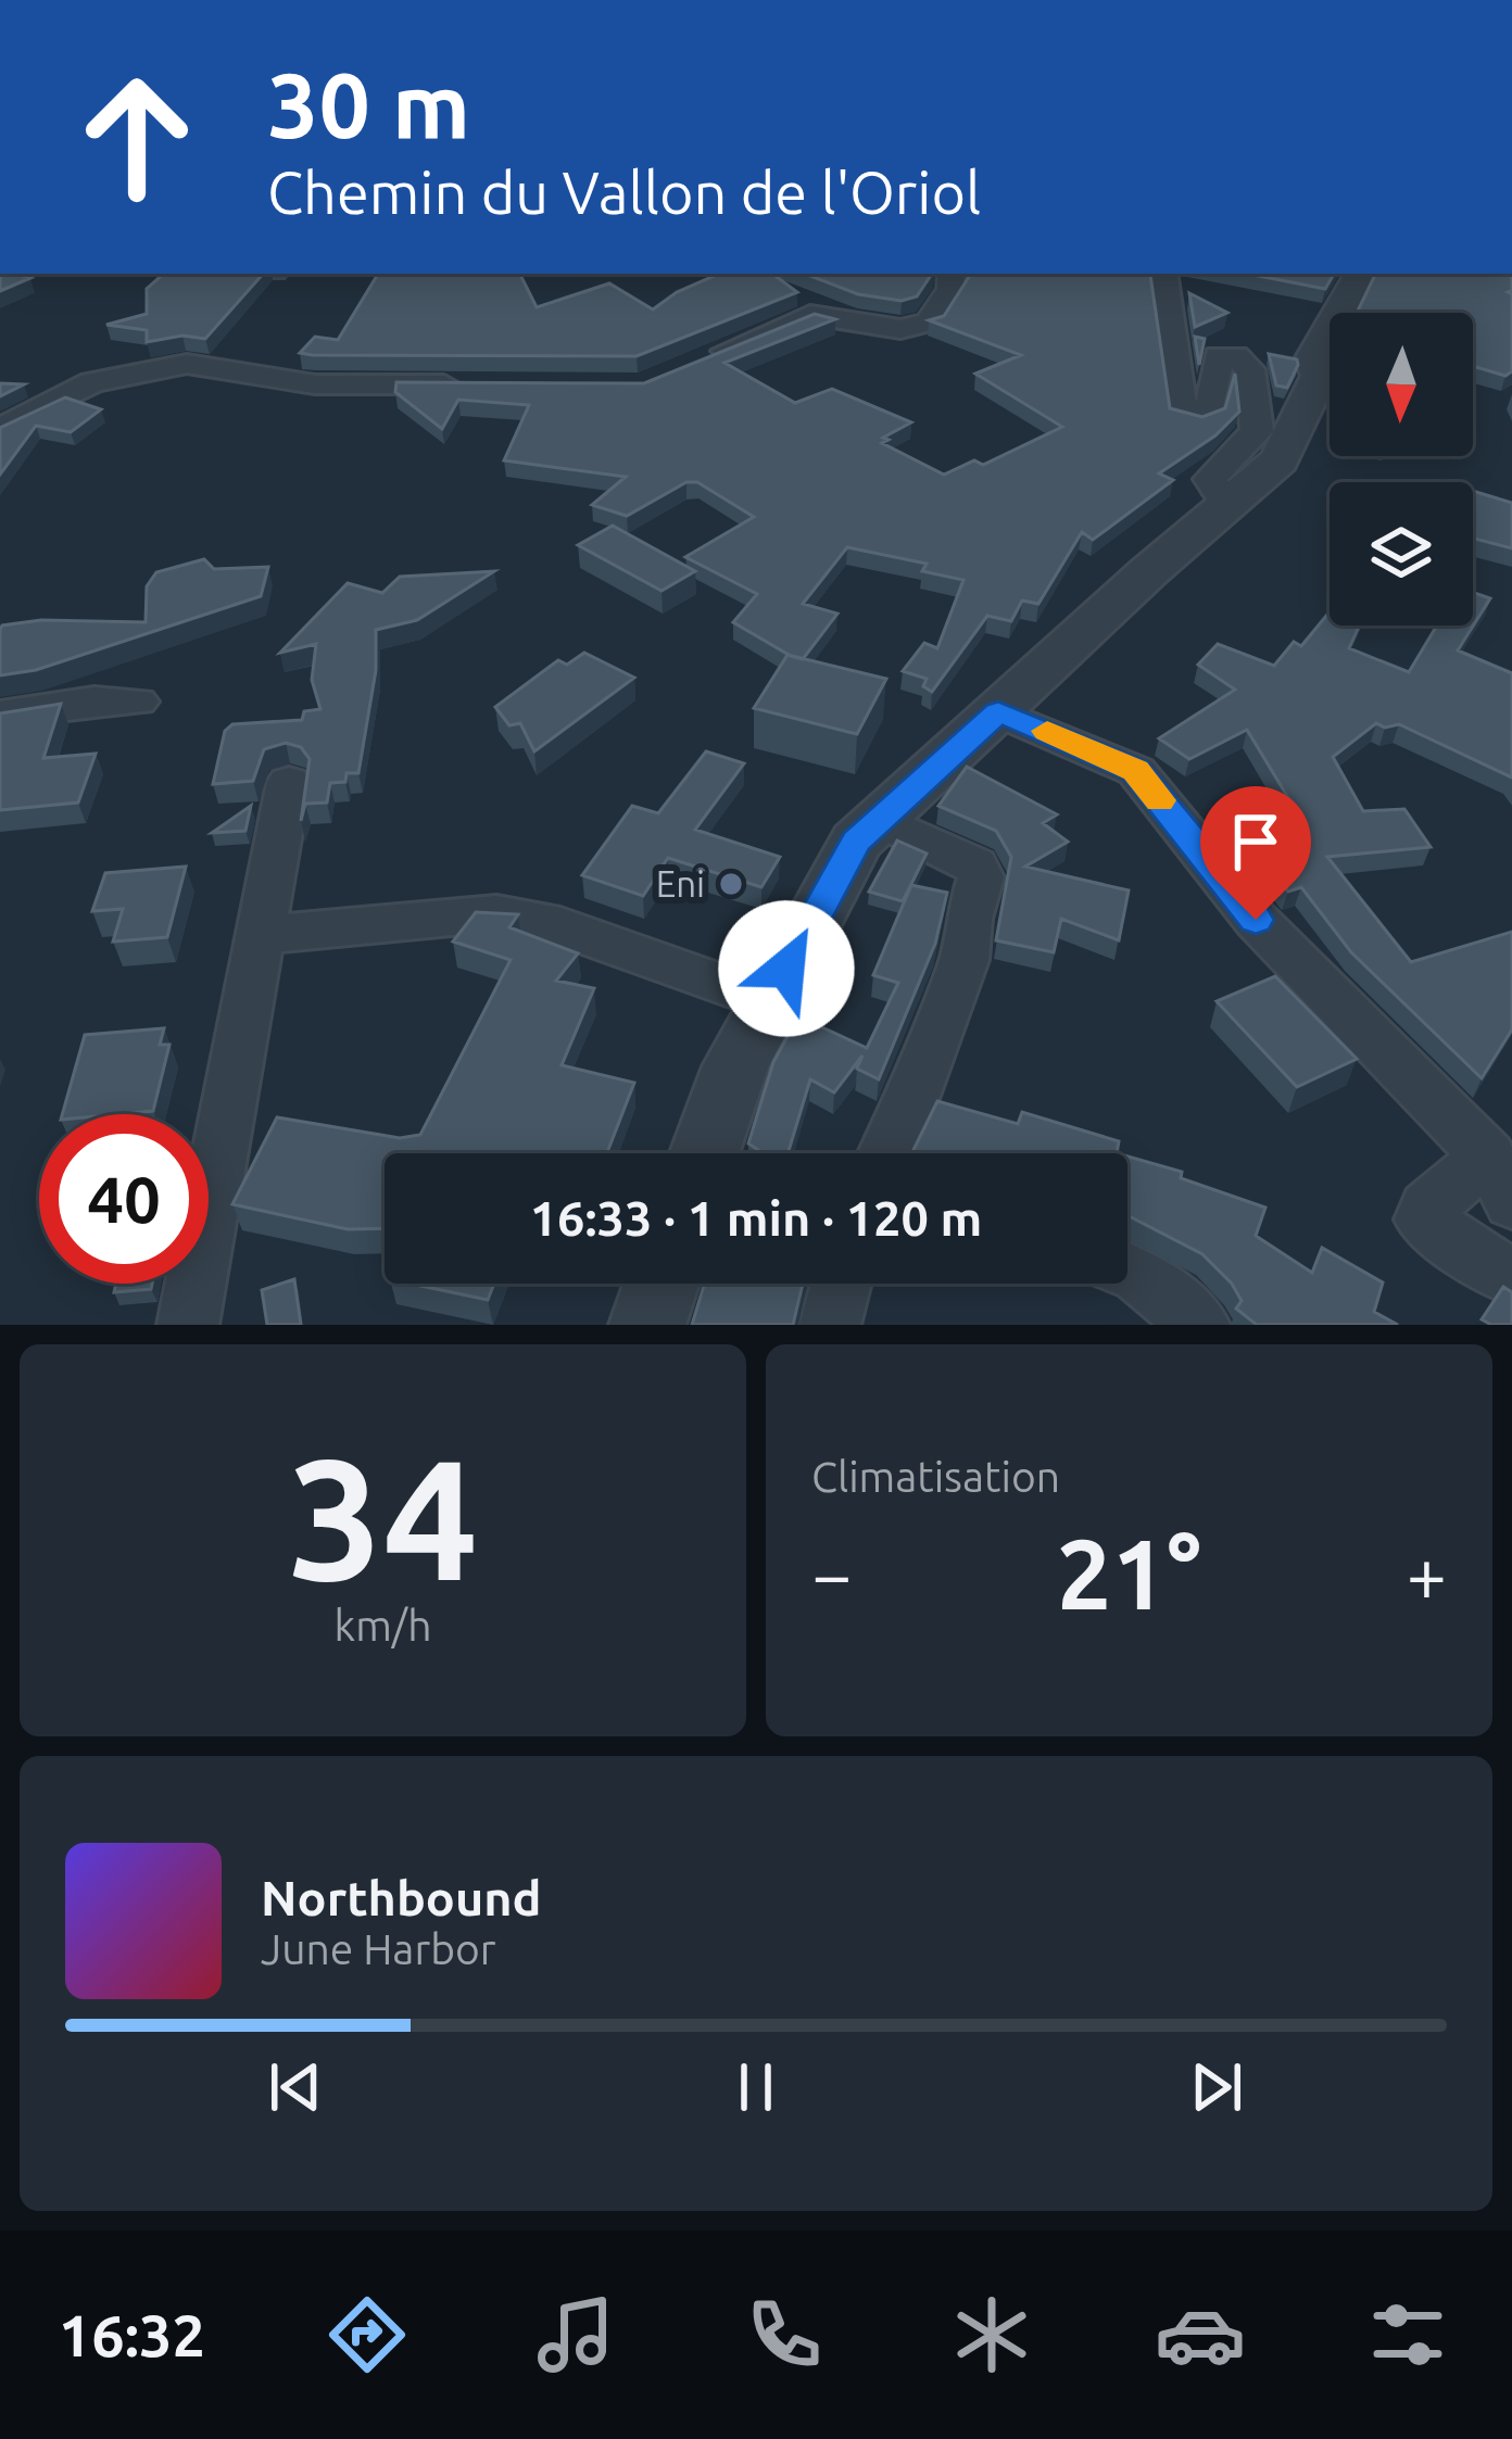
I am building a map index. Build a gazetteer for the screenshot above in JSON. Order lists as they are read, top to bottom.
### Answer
{
  "places": ["Eni"],
  "north": "bottom",
  "page": {
    "turn": ["30 m", "Chemin du Vallon de l'Oriol"],
    "limit": "40",
    "trip": "16:33 · 1 min · 120 m",
    "tile": [
      ["34", "km/h"],
      "Climatisation"
    ],
    "heat": ["−", "21°", "+"],
    "song": ["Northbound", "June Harbor"],
    "tabs": "16:32"
  }
}
